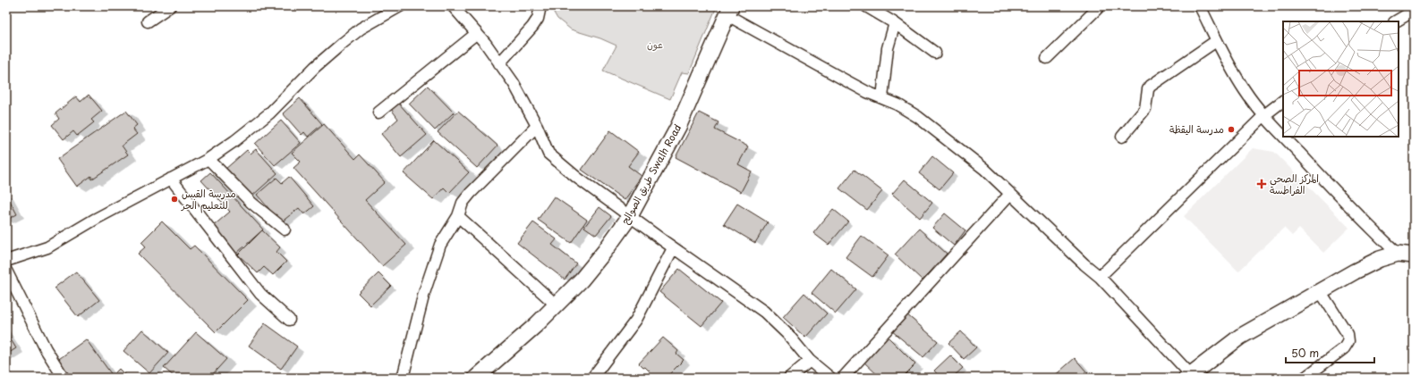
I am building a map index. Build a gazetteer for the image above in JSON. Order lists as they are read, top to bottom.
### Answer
{
  "streets": {
    "street": ["طريق الصوالح Swalh Road"]
  },
  "parks": ["عون"],
  "places": {
    "other": ["مدرسة اليقظة", "مدرسة القبس للتعليم الحر"],
    "health": ["المركز الصحي الفراطسة"]
  },
  "scale_bar": "50 m"
}
